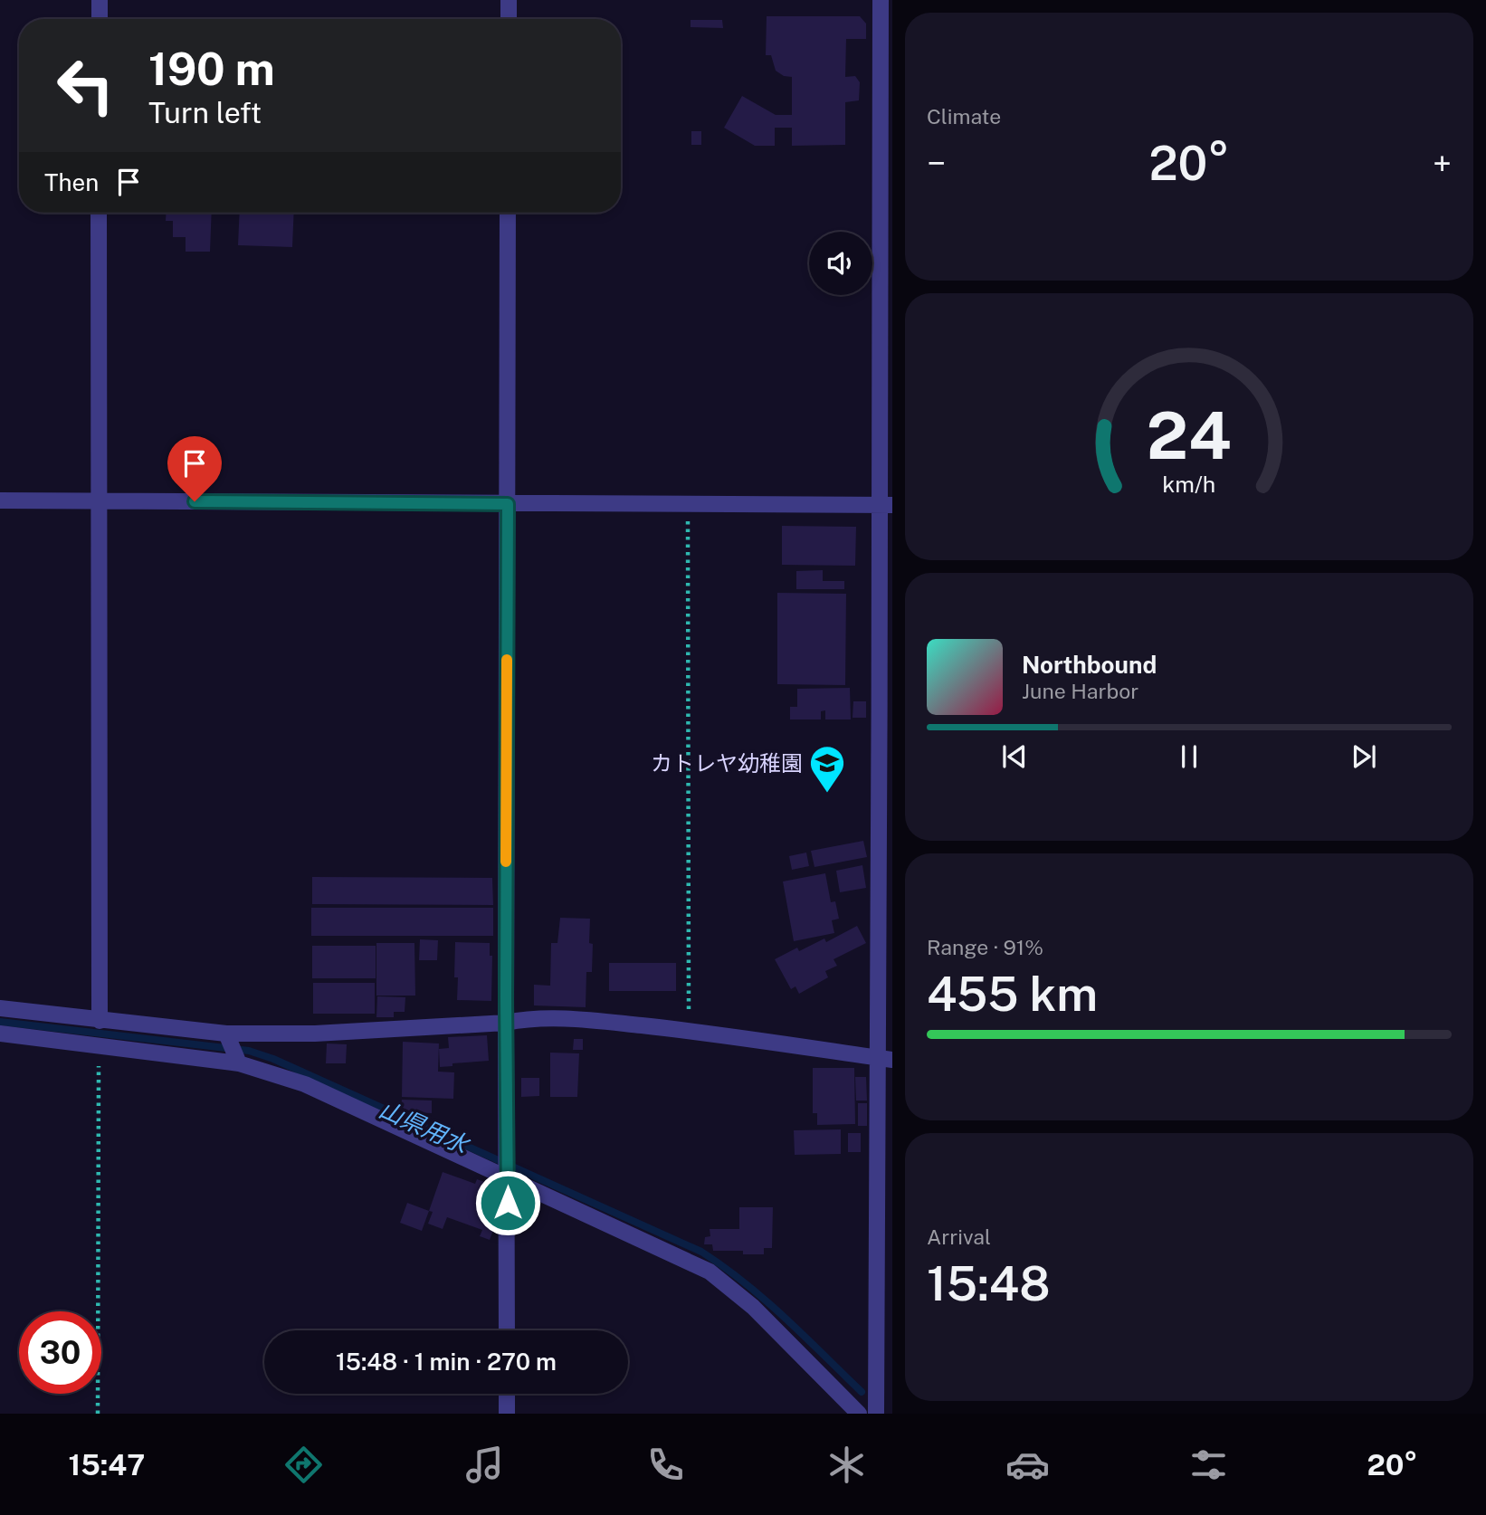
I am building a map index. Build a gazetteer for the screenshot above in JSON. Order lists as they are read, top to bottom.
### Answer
{
  "water": ["山県用水"],
  "places": {
    "school or university": ["カトレヤ幼稚園"]
  },
  "page": {
    "tile": [
      "Climate",
      ["Range · 91%", "455 km"],
      ["Arrival", "15:48"]
    ],
    "turn": ["190 m", "Turn left"],
    "heat": ["−", "20°", "+"],
    "then": "Then",
    "song": ["Northbound", "June Harbor"],
    "limit": "30",
    "trip": "15:48 · 1 min · 270 m",
    "tabs": ["15:47", "20°"],
    "gauge": ["24", "km/h"]
  }
}
